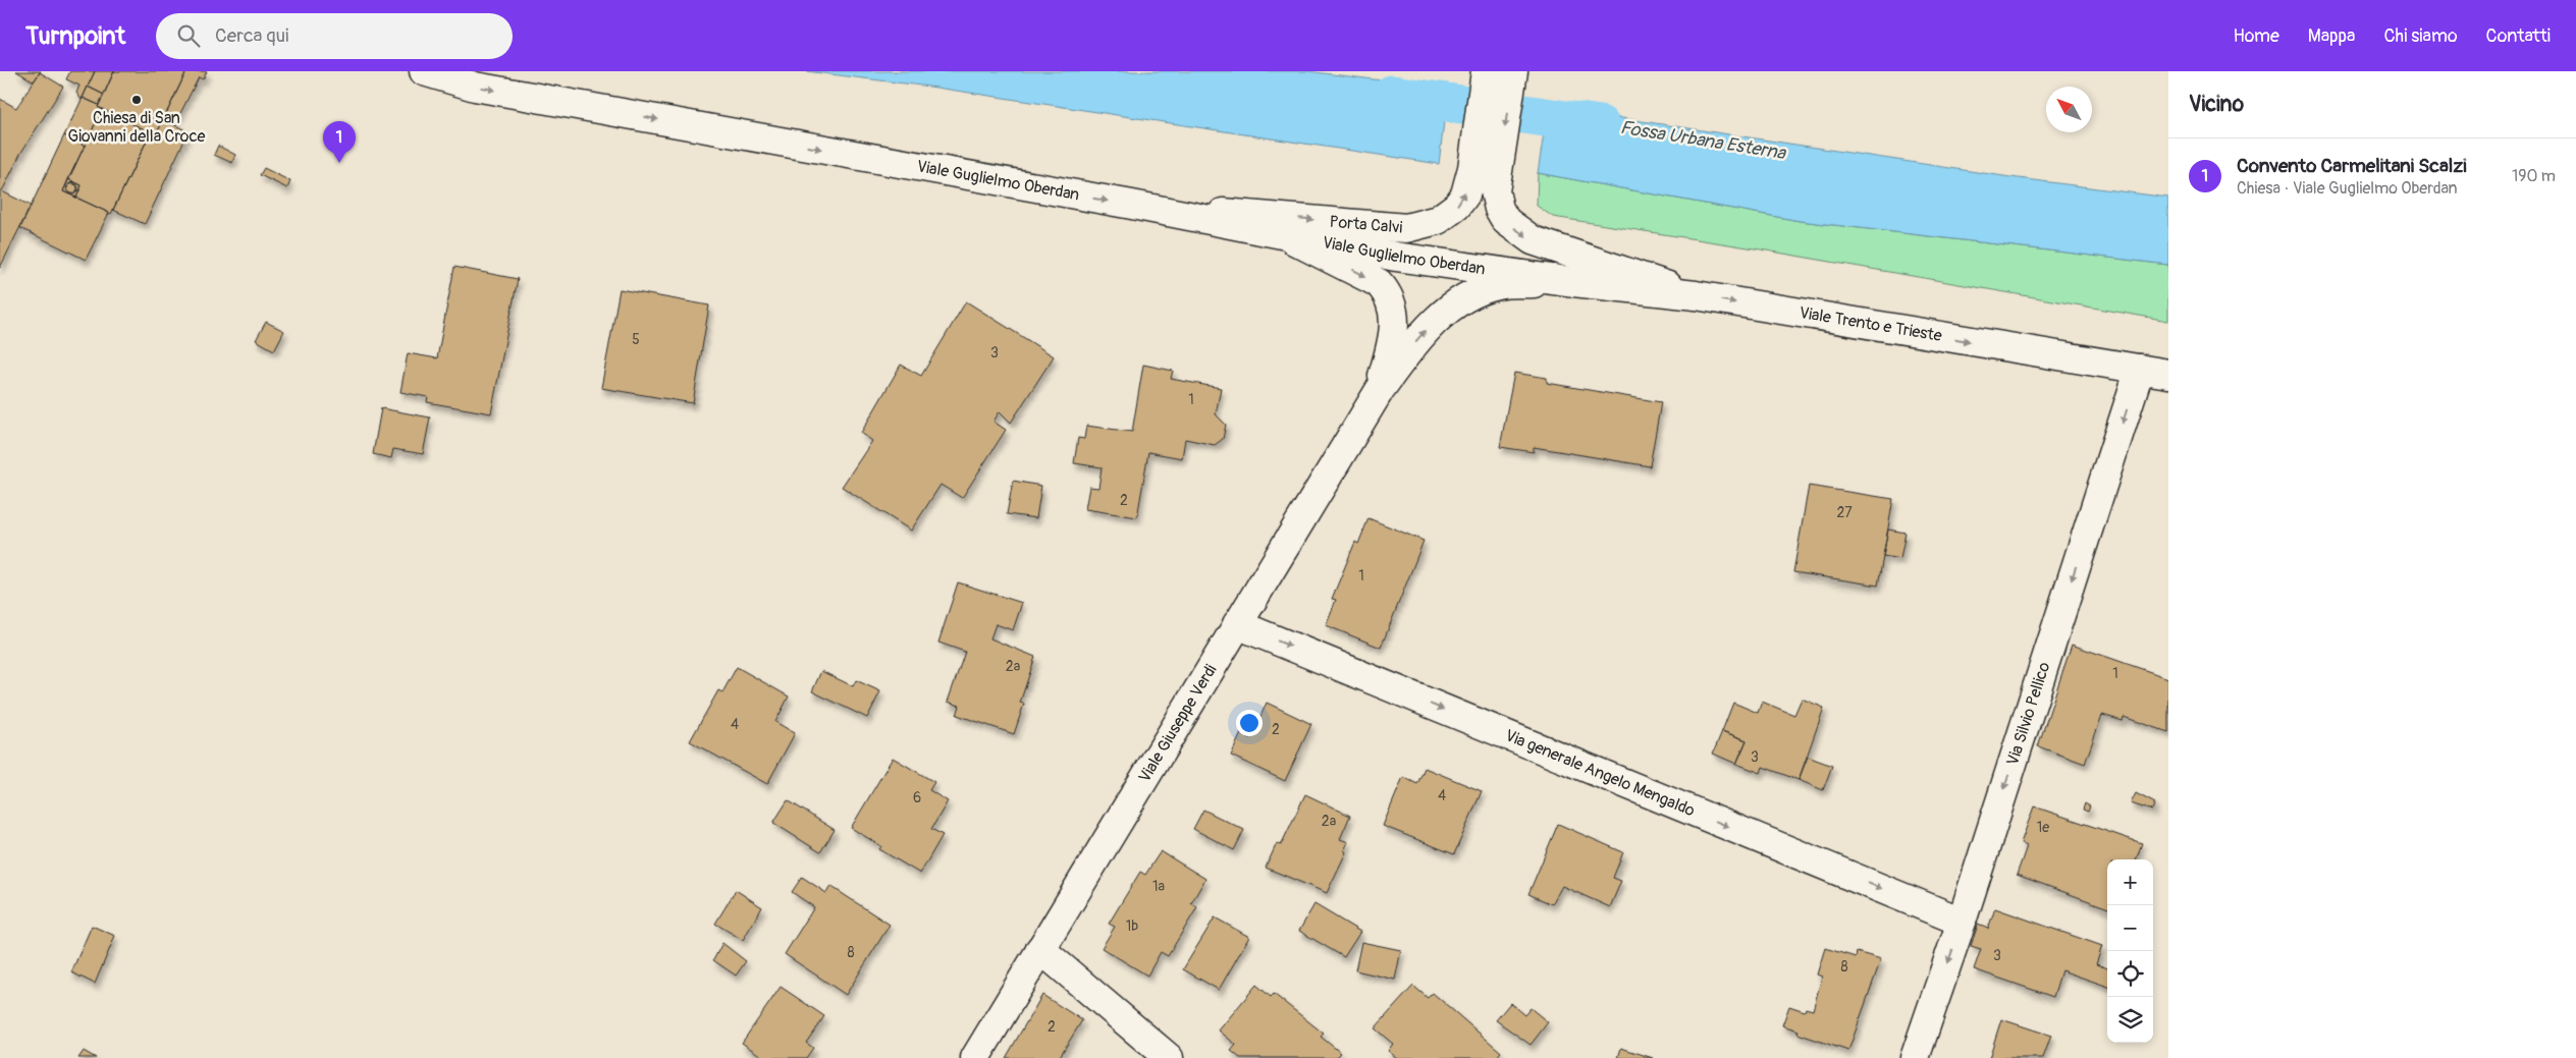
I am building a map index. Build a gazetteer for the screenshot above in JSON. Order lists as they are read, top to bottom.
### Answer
{
  "streets": {
    "street": [
      "Viale Guglielmo Oberdan",
      "Porta Calvi",
      "Viale Trento e Trieste",
      "Via Silvio Pellico",
      "Viale Giuseppe Verdi",
      "Via generale Angelo Mengaldo"
    ]
  },
  "crossings": [
    ["Viale Guglielmo Oberdan", "Porta Calvi"],
    ["Viale Guglielmo Oberdan", "Viale Trento e Trieste"],
    ["Viale Guglielmo Oberdan", "Viale Giuseppe Verdi"],
    ["Viale Trento e Trieste", "Via Silvio Pellico"],
    ["Viale Trento e Trieste", "Viale Giuseppe Verdi"],
    ["Via Silvio Pellico", "Via generale Angelo Mengaldo"],
    ["Viale Giuseppe Verdi", "Via generale Angelo Mengaldo"]
  ],
  "one_way": [
    "Viale Guglielmo Oberdan",
    "Porta Calvi",
    "Viale Trento e Trieste",
    "Via Silvio Pellico",
    "Via generale Angelo Mengaldo"
  ],
  "water": ["Fossa Urbana Esterna"],
  "places": ["Chiesa di San Giovanni della Croce"],
  "house_numbers": [
    "5",
    "3",
    "1",
    "2",
    "27",
    "1",
    "2a",
    "1",
    "4",
    "2",
    "3",
    "4",
    "6",
    "2a",
    "1e",
    "1a",
    "1b",
    "8",
    "3",
    "8",
    "2"
  ],
  "north": "top left",
  "page": {
    "header": "Turnpoint",
    "search": "Cerca qui",
    "nav": [
      "Home",
      "Mappa",
      "Chi siamo",
      "Contatti"
    ],
    "heading": "Vicino",
    "pins": "1",
    "list": [
      {
        "mark": "1",
        "name": "Convento Carmelitani Scalzi",
        "note": "Chiesa · Viale Guglielmo Oberdan",
        "value": "190 m"
      }
    ],
    "map_buttons": ["+", "−"]
  }
}
